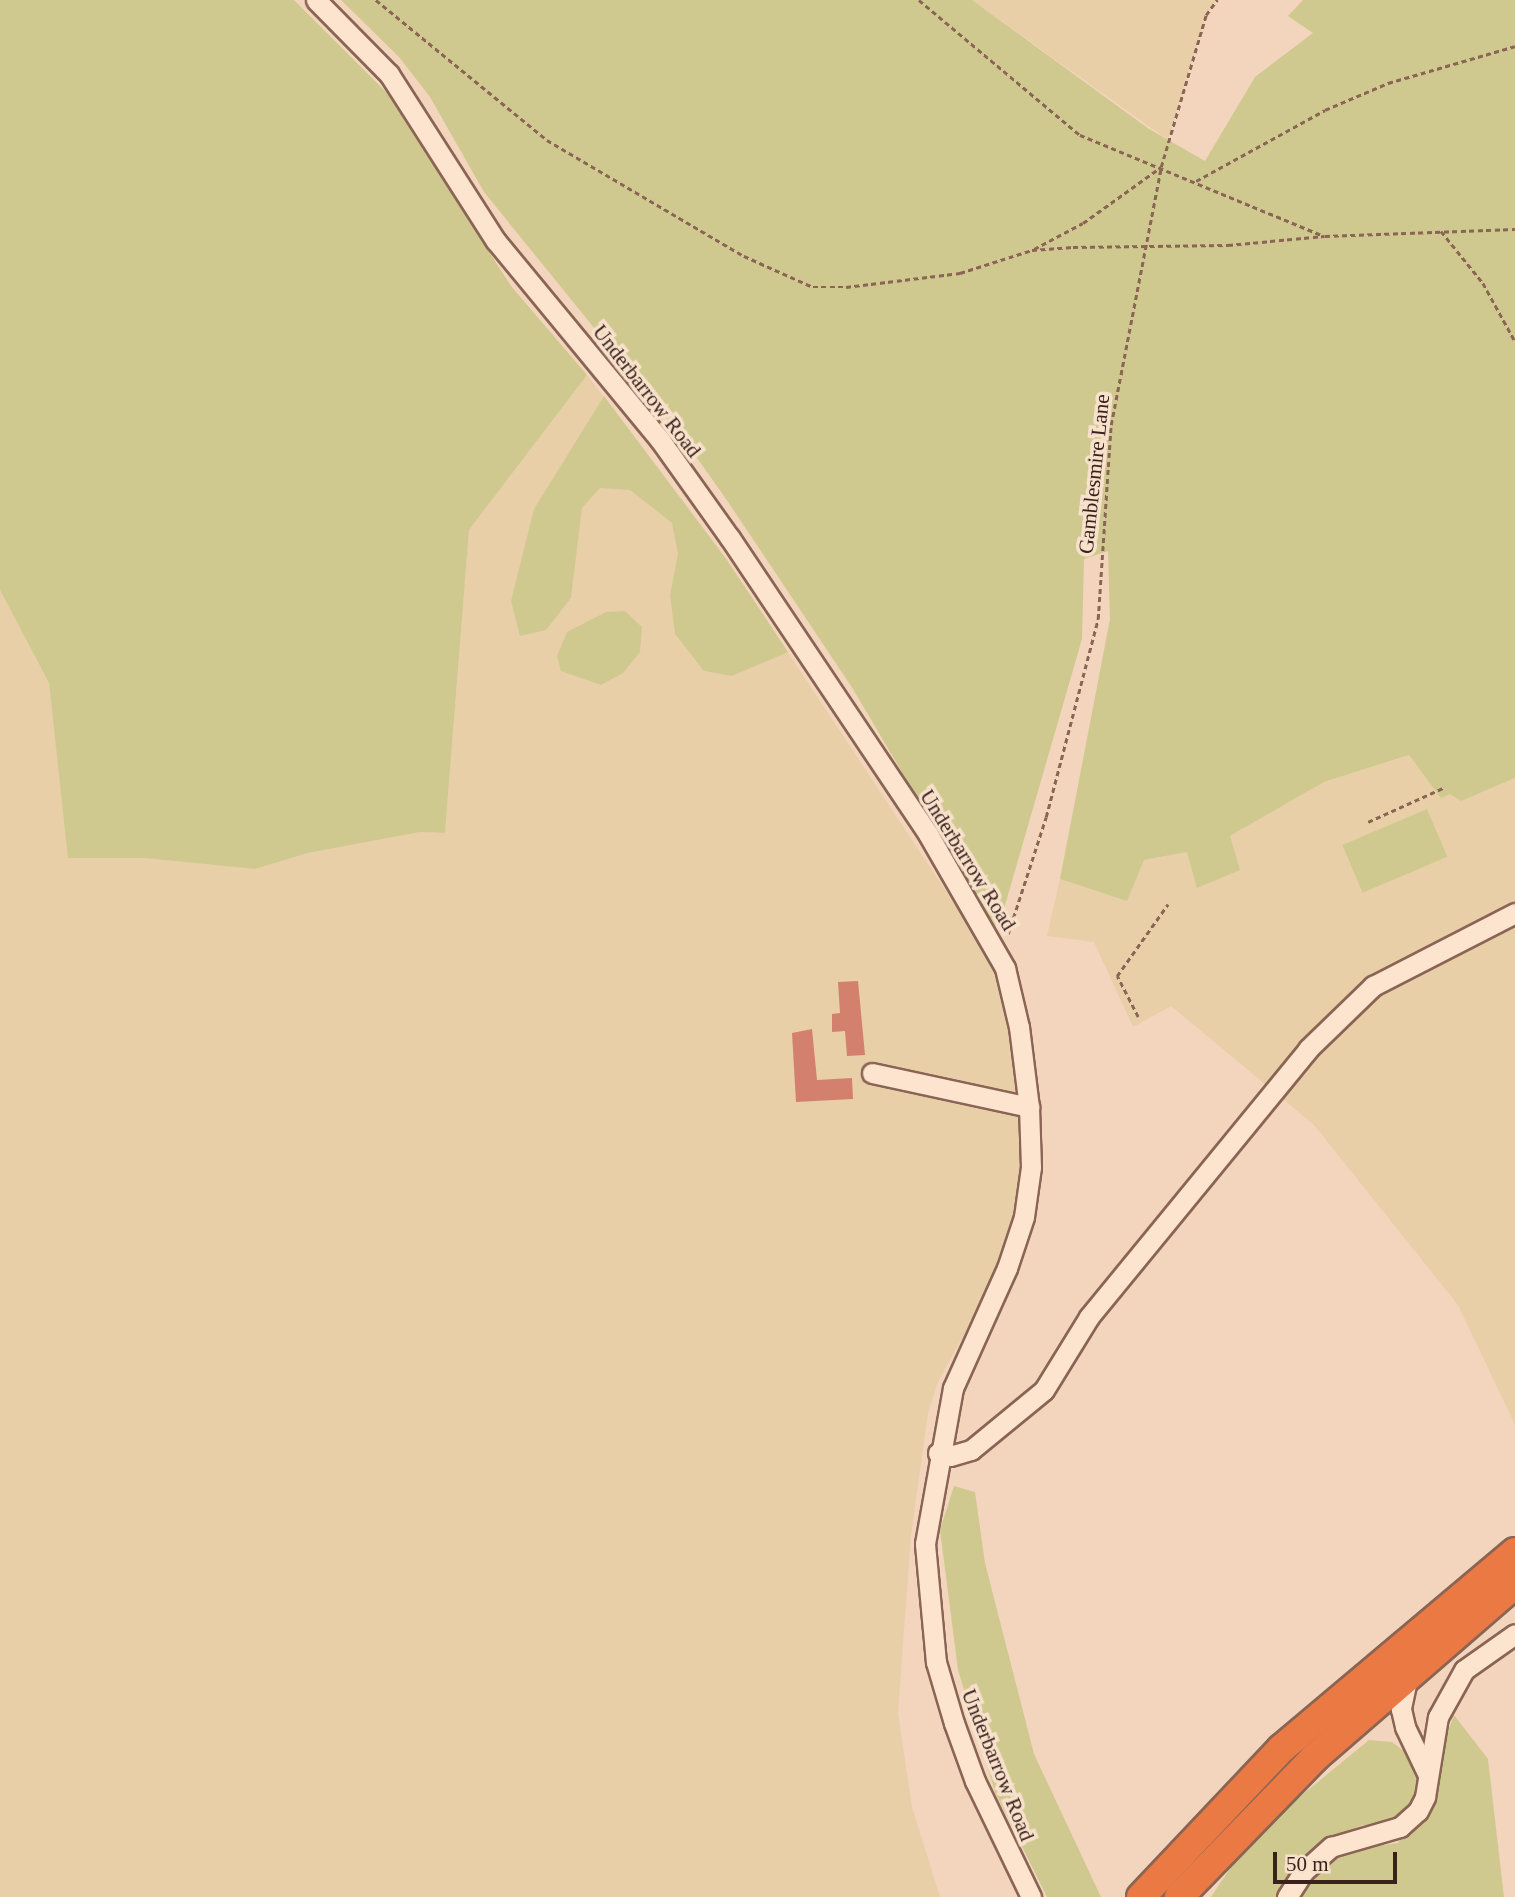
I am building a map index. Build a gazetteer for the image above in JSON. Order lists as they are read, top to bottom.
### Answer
{
  "streets": {
    "street": ["Underbarrow Road"],
    "path": ["Gamblesmire Lane"]
  },
  "crossings": [
    ["Underbarrow Road", "Gamblesmire Lane"]
  ],
  "scale_bar": "50 m"
}
